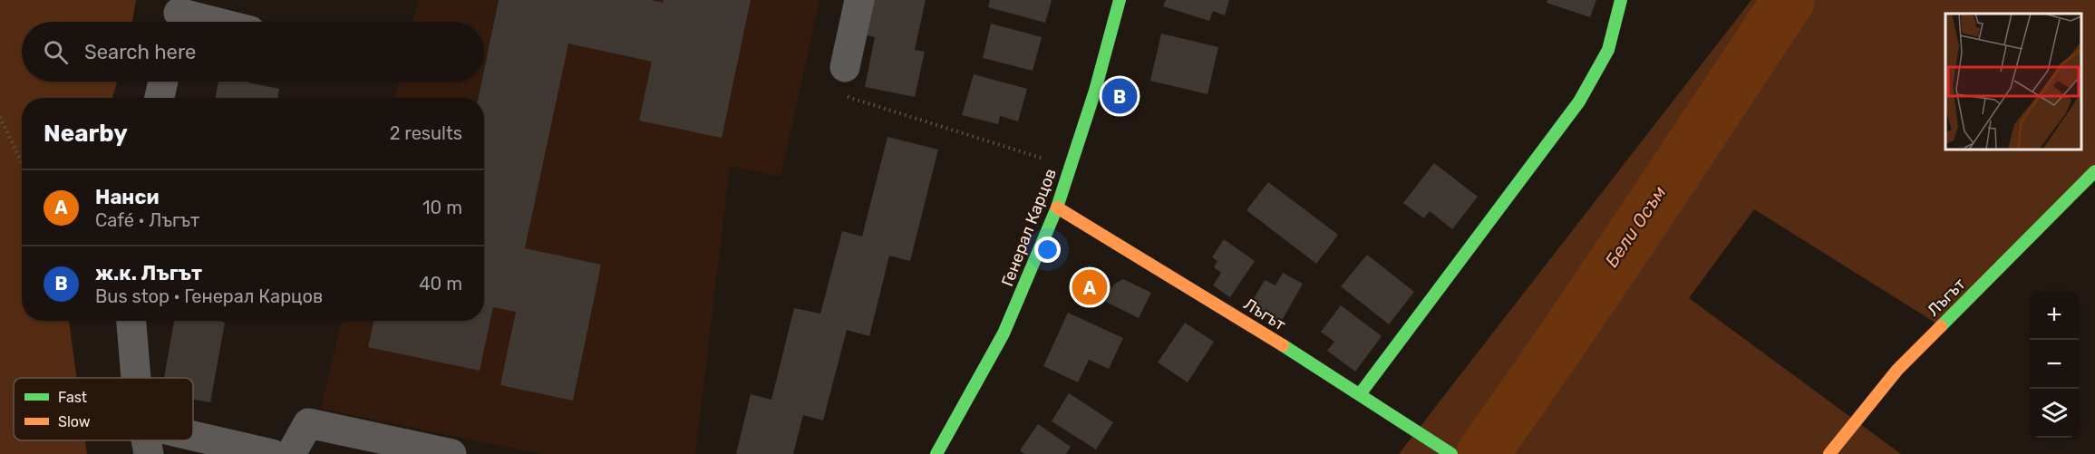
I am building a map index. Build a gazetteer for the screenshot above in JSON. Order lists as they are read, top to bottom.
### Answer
{
  "streets": {
    "street": ["Генерал Карцов", "Лъгът"]
  },
  "crossings": [
    ["Генерал Карцов", "Лъгът"]
  ],
  "water": ["Бели Осъм"],
  "legend": ["Fast", "Slow"],
  "page": {
    "search": "Search here",
    "pins": ["B", "A"],
    "heading": ["Nearby", "2 results"],
    "list": [
      {
        "mark": "A",
        "name": "Нанси",
        "note": "Café · Лъгът",
        "value": "10 m"
      },
      {
        "mark": "B",
        "name": "ж.к. Лъгът",
        "note": "Bus stop · Генерал Карцов",
        "value": "40 m"
      }
    ],
    "map_buttons": ["+", "−"]
  }
}
